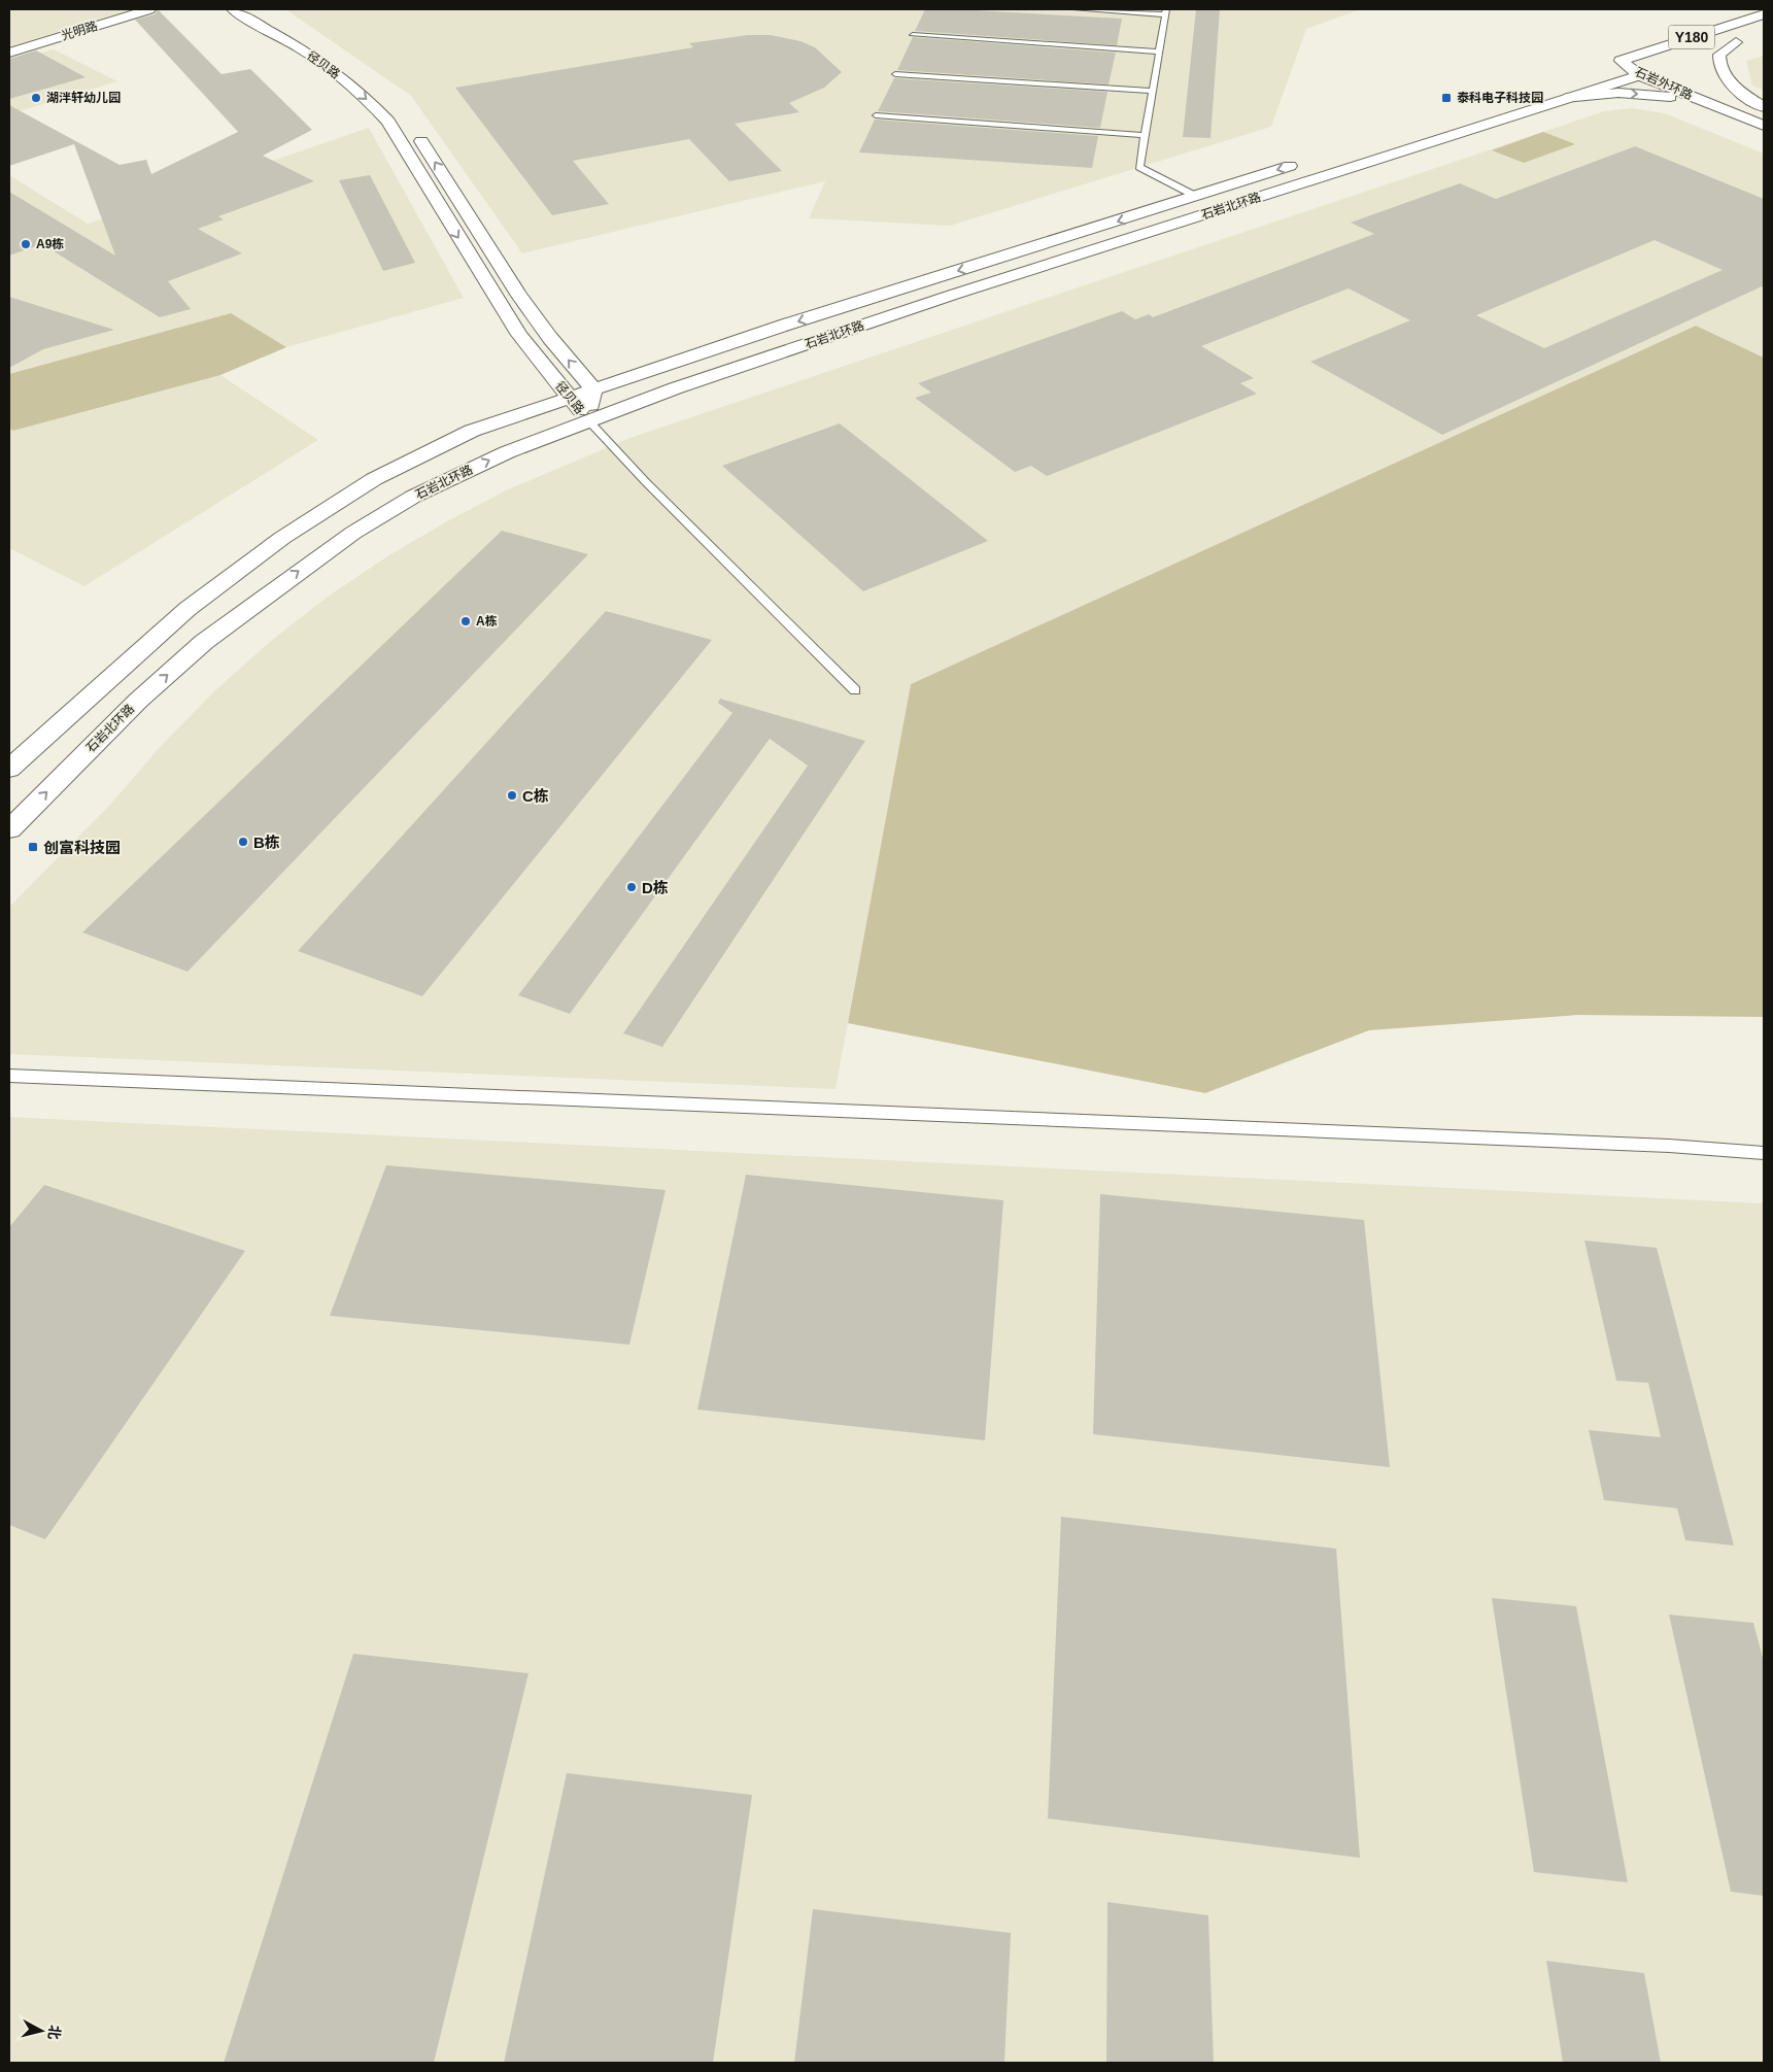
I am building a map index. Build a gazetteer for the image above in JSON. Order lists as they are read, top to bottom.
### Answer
{
  "streets": {
    "main road": [
      "光明路",
      "Y180",
      "径贝路",
      "石岩外环路",
      "石岩北环路"
    ]
  },
  "crossings": [
    ["Y180", "石岩外环路"],
    ["径贝路", "石岩北环路"],
    ["石岩外环路", "石岩北环路"]
  ],
  "places": {
    "other": [
      "湖泮轩幼儿园",
      "A9栋",
      "A栋",
      "C栋",
      "B栋",
      "D栋"
    ],
    "transit": ["泰科电子科技园", "创富科技园"]
  },
  "north": "right"
}
